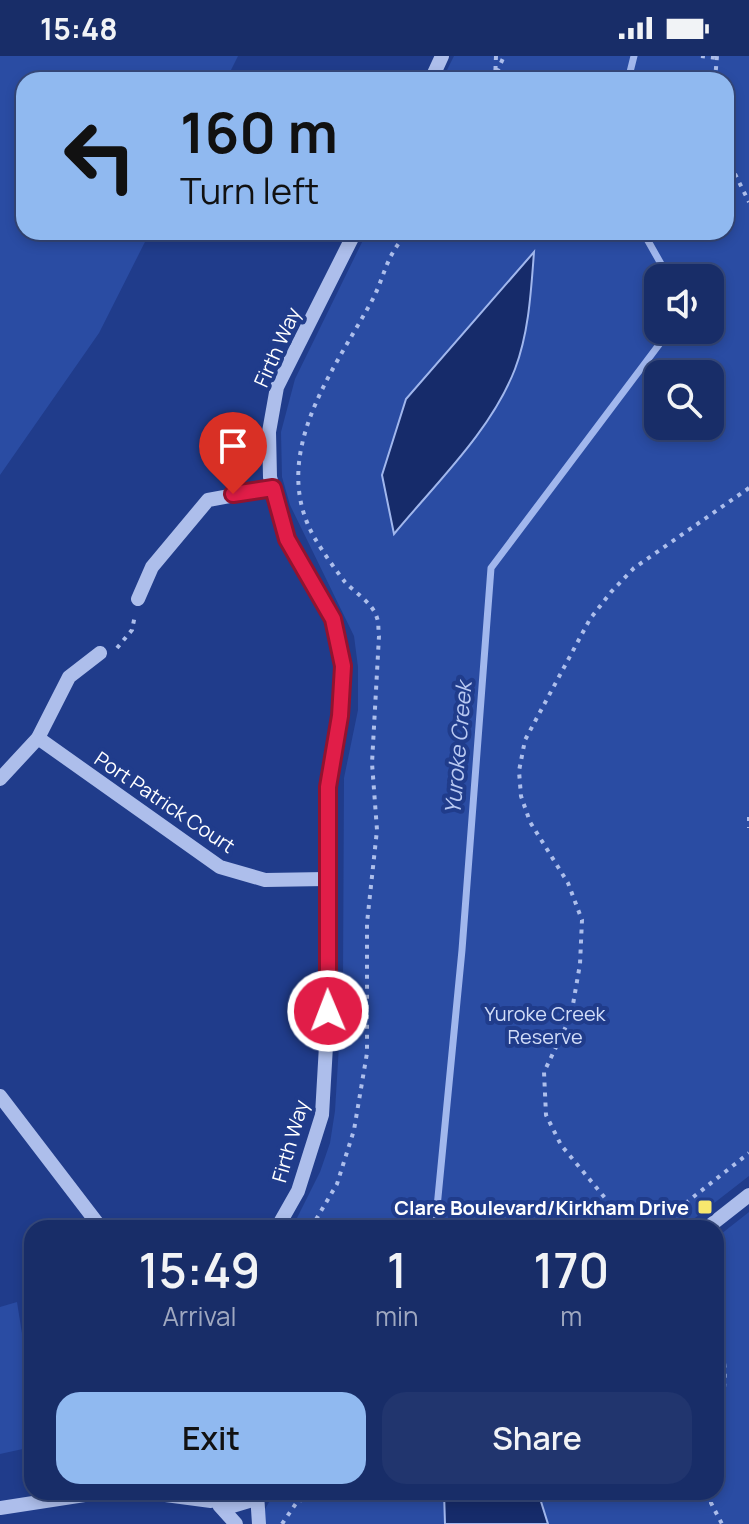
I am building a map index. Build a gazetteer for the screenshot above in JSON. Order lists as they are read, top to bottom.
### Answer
{
  "streets": {
    "street": ["Firth Way", "Port Patrick Court"]
  },
  "crossings": [
    ["Firth Way", "Port Patrick Court"]
  ],
  "water": ["Yuroke Creek"],
  "parks": ["Yuroke Creek Reserve"],
  "places": {
    "transit": ["Clare Boulevard/Kirkham Drive"]
  },
  "page": {
    "status": "15:48",
    "turn": ["160 m", "Turn left"],
    "eta": [
      "15:49",
      "Arrival",
      "1",
      "min",
      "170",
      "m"
    ],
    "buttons": ["Exit", "Share"]
  }
}
